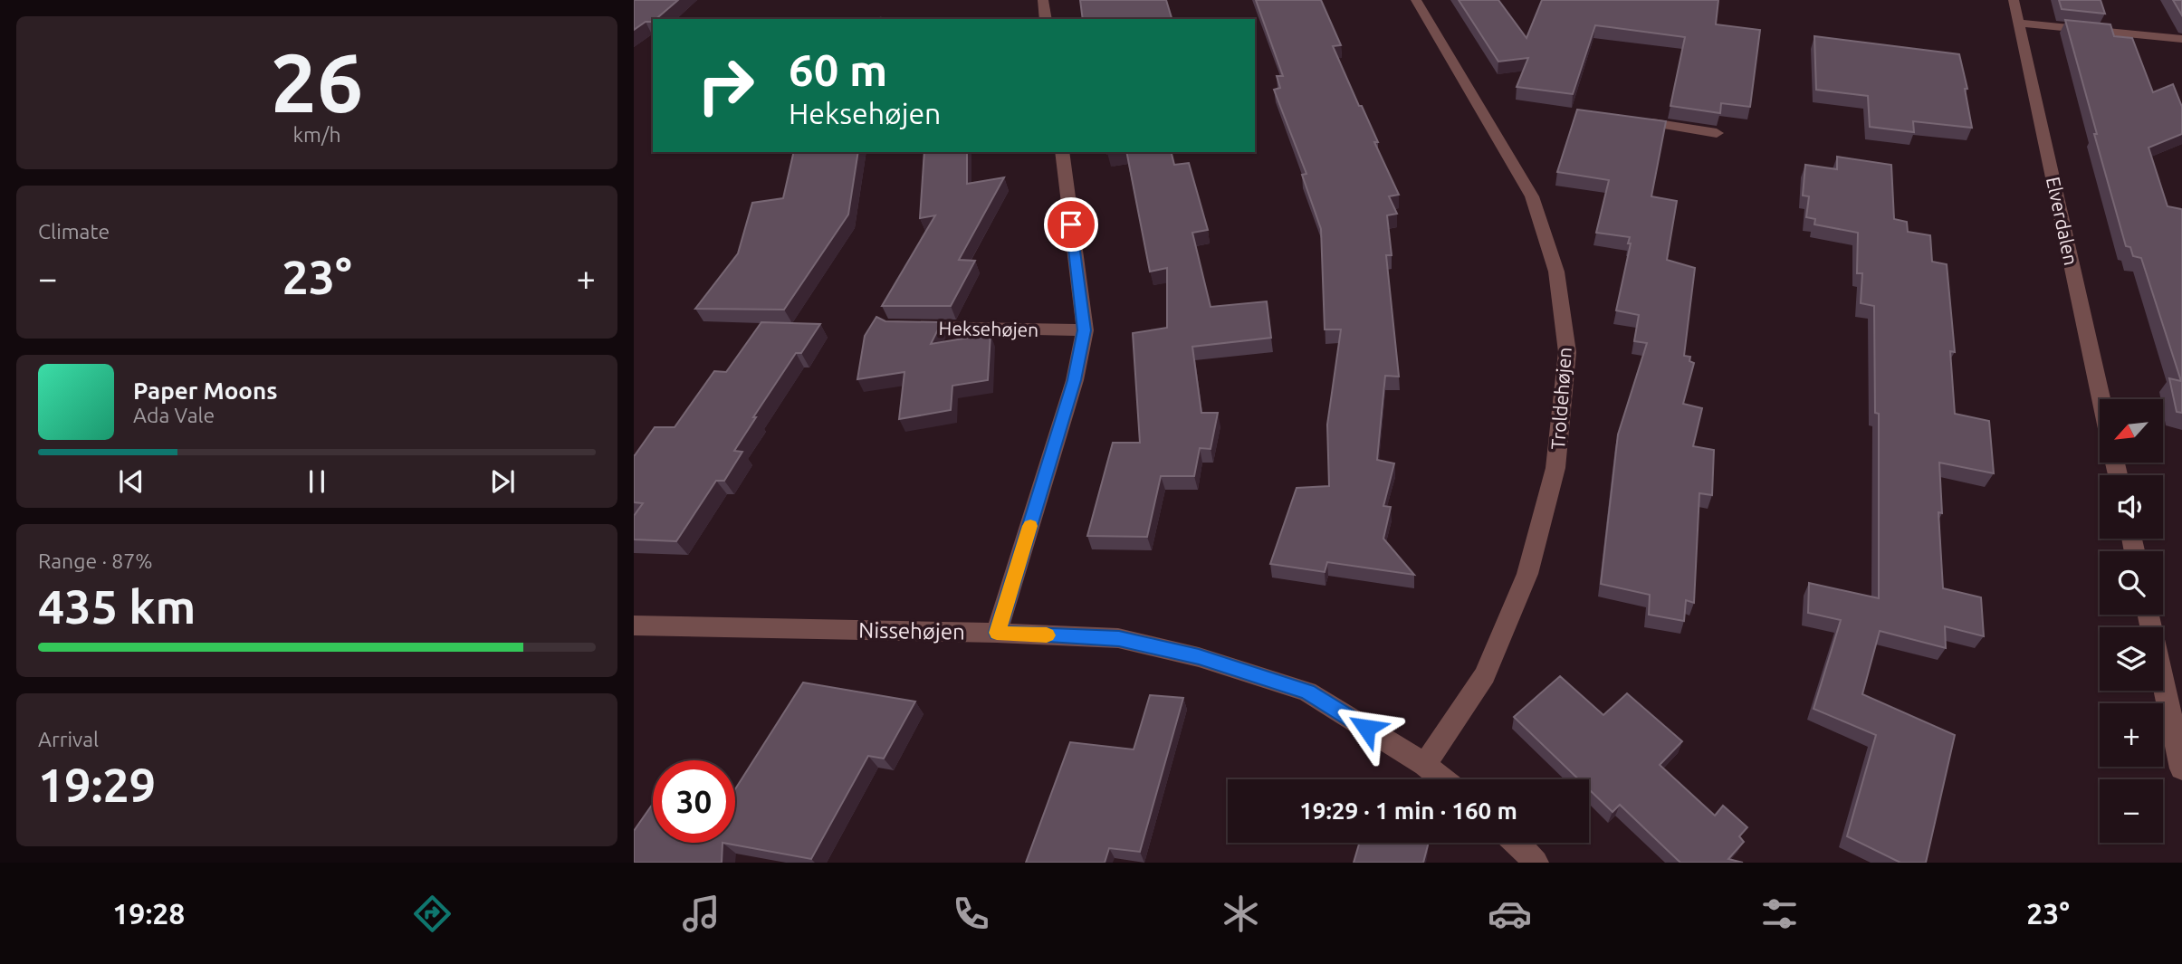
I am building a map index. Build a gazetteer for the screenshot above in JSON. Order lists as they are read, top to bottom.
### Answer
{
  "streets": {
    "street": [
      "Elverdalen",
      "Heksehøjen",
      "Troldehøjen",
      "Nissehøjen"
    ]
  },
  "crossings": [
    ["Troldehøjen", "Nissehøjen"]
  ],
  "north": "bottom left",
  "page": {
    "tile": [
      ["26", "km/h"],
      "Climate",
      ["Range · 87%", "435 km"],
      ["Arrival", "19:29"]
    ],
    "turn": ["60 m", "Heksehøjen"],
    "heat": ["−", "23°", "+"],
    "song": ["Paper Moons", "Ada Vale"],
    "map_buttons": ["+", "−"],
    "limit": "30",
    "trip": "19:29 · 1 min · 160 m",
    "tabs": ["19:28", "23°"]
  }
}
